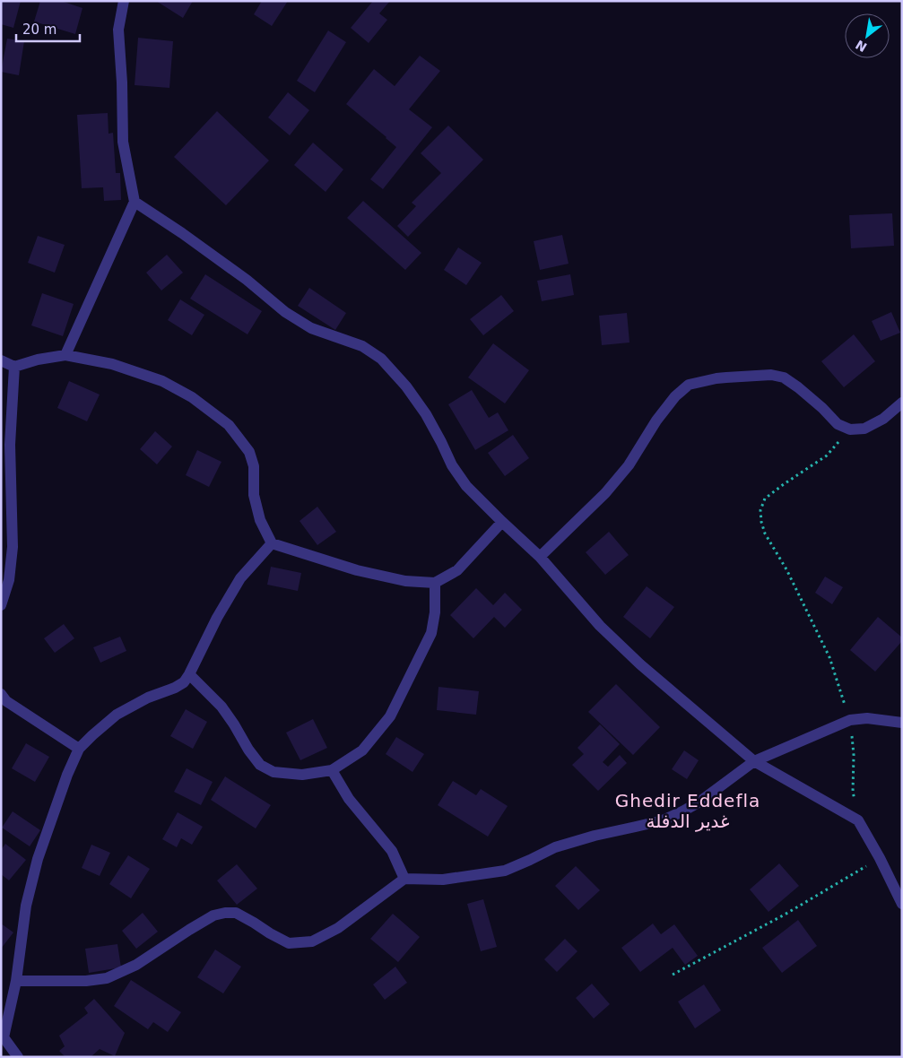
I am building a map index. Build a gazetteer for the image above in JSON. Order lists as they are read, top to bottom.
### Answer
{
  "districts": ["Ghedir Eddefla غدير الدفلة"],
  "scale_bar": "20 m",
  "north": "bottom left"
}
